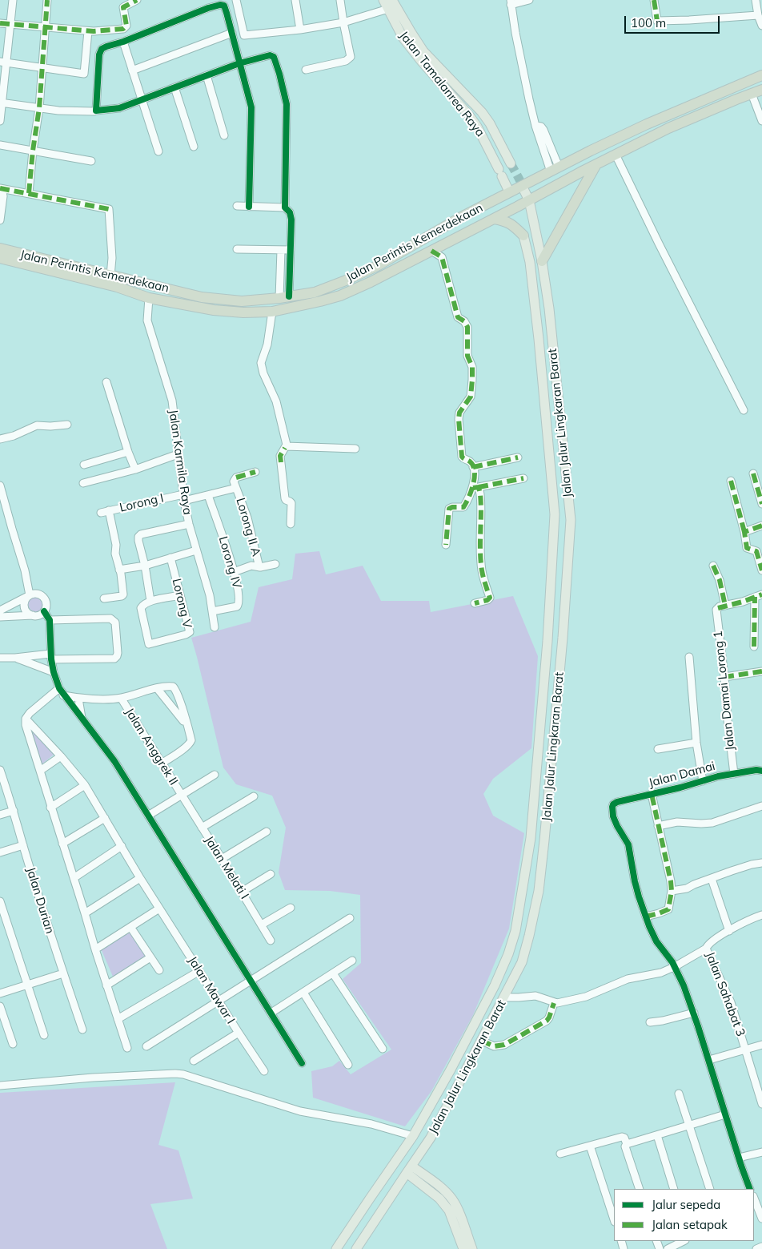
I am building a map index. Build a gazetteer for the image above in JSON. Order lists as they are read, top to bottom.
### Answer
{
  "streets": {
    "highway": ["Jalan Perintis Kemerdekaan"],
    "main road": ["Jalan Tamalanrea Raya", "Jalan Jalur Lingkaran Barat"],
    "street": [
      "Jalan Karmila Raya",
      "Lorong I",
      "Lorong II A",
      "Lorong IV",
      "Lorong V",
      "Jalan Damai Lorong 1",
      "Jalan Anggrek II",
      "Jalan Damai",
      "Jalan Melati I",
      "Jalan Durian",
      "Jalan Mawar I",
      "Jalan Sahabat 3"
    ]
  },
  "crossings": [
    ["Jalan Tamalanrea Raya", "Jalan Perintis Kemerdekaan"],
    ["Jalan Perintis Kemerdekaan", "Jalan Jalur Lingkaran Barat"],
    ["Jalan Perintis Kemerdekaan", "Jalan Karmila Raya"],
    ["Jalan Karmila Raya", "Lorong I"],
    ["Jalan Karmila Raya", "Lorong IV"],
    ["Lorong I", "Lorong II A"],
    ["Lorong I", "Lorong IV"],
    ["Jalan Damai Lorong 1", "Jalan Damai"],
    ["Jalan Anggrek II", "Jalan Melati I"]
  ],
  "legend": ["Jalur sepeda", "Jalan setapak"],
  "scale_bar": "100 m"
}
